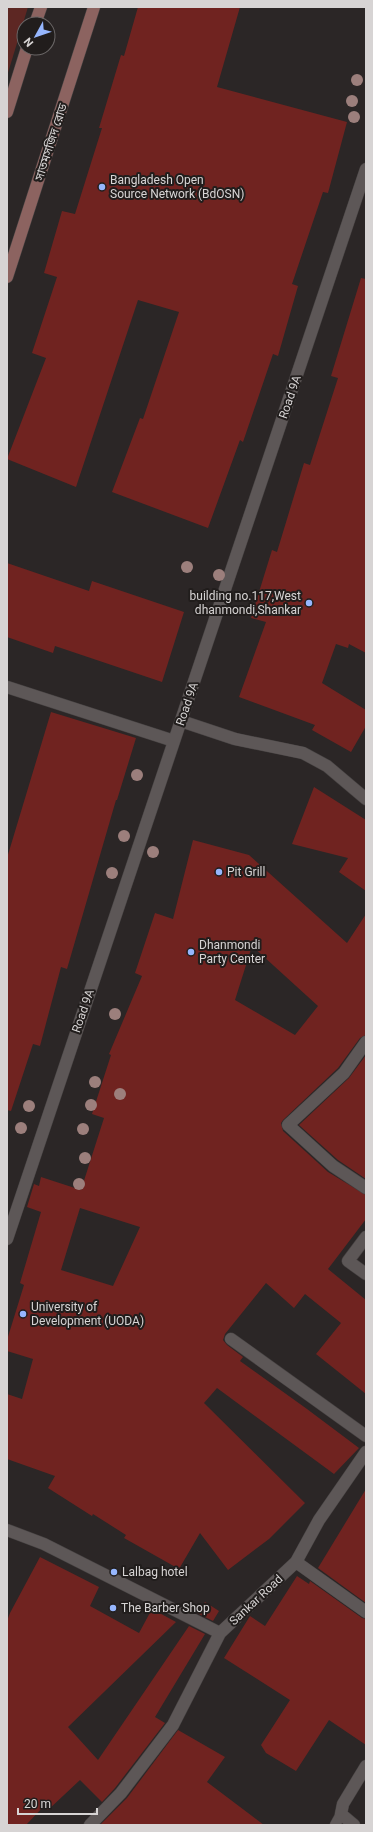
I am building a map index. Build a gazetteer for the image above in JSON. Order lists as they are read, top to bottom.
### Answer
{
  "streets": {
    "main road": ["সাতমসজিদ রোড"],
    "street": ["Road 9A", "Sankar Road"]
  },
  "places": [
    "Bangladesh Open Source Network (BdOSN)",
    "building no.117,West dhanmondi,Shankar",
    "Pit Grill",
    "Dhanmondi Party Center",
    "University of Development (UODA)",
    "Lalbag hotel",
    "The Barber Shop"
  ],
  "scale_bar": "20 m",
  "north": "bottom left"
}
